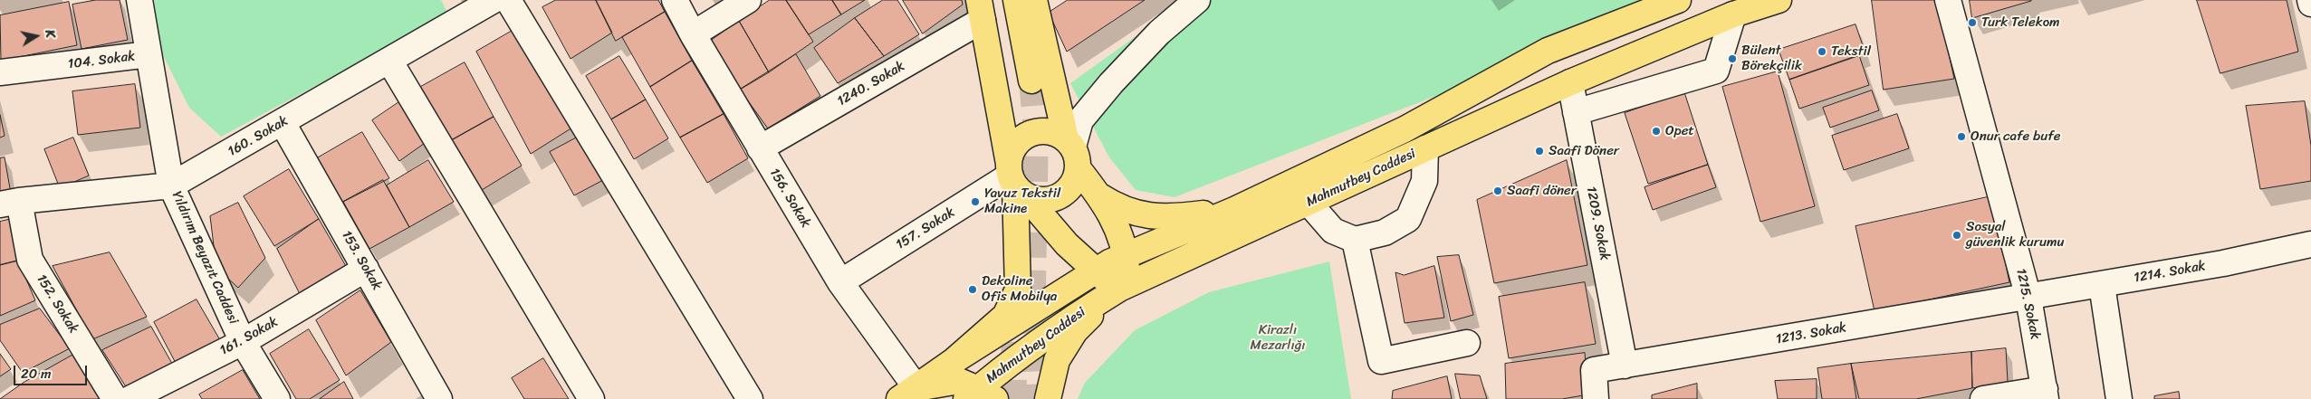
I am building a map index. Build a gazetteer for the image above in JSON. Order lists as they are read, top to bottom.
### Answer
{
  "streets": {
    "main road": ["Mahmutbey Caddesi"],
    "street": [
      "104. Sokak",
      "1240. Sokak",
      "160. Sokak",
      "156. Sokak",
      "1209. Sokak",
      "157. Sokak",
      "Yıldırım Beyazıt Caddesi",
      "153. Sokak",
      "1214. Sokak",
      "152. Sokak",
      "1215. Sokak",
      "1213. Sokak",
      "161. Sokak"
    ]
  },
  "crossings": [
    ["104. Sokak", "Yıldırım Beyazıt Caddesi"],
    ["1240. Sokak", "156. Sokak"],
    ["160. Sokak", "Yıldırım Beyazıt Caddesi"],
    ["160. Sokak", "153. Sokak"],
    ["160. Sokak", "152. Sokak"],
    ["Mahmutbey Caddesi", "1209. Sokak"],
    ["156. Sokak", "157. Sokak"],
    ["1209. Sokak", "1213. Sokak"],
    ["Yıldırım Beyazıt Caddesi", "161. Sokak"],
    ["153. Sokak", "161. Sokak"],
    ["1214. Sokak", "1215. Sokak"],
    ["1214. Sokak", "1213. Sokak"],
    ["1215. Sokak", "1213. Sokak"]
  ],
  "parks": ["Kirazlı Mezarlığı"],
  "places": [
    "Turk Telekom",
    "Tekstil",
    "Bülent Börekçilik",
    "Opet",
    "Onur cafe bufe",
    "Saafi Döner",
    "Saafi döner",
    "Yavuz Tekstil Makine",
    "Sosyal güvenlik kurumu",
    "Dekoline Ofis Mobilya"
  ],
  "scale_bar": "20 m",
  "north": "right"
}
